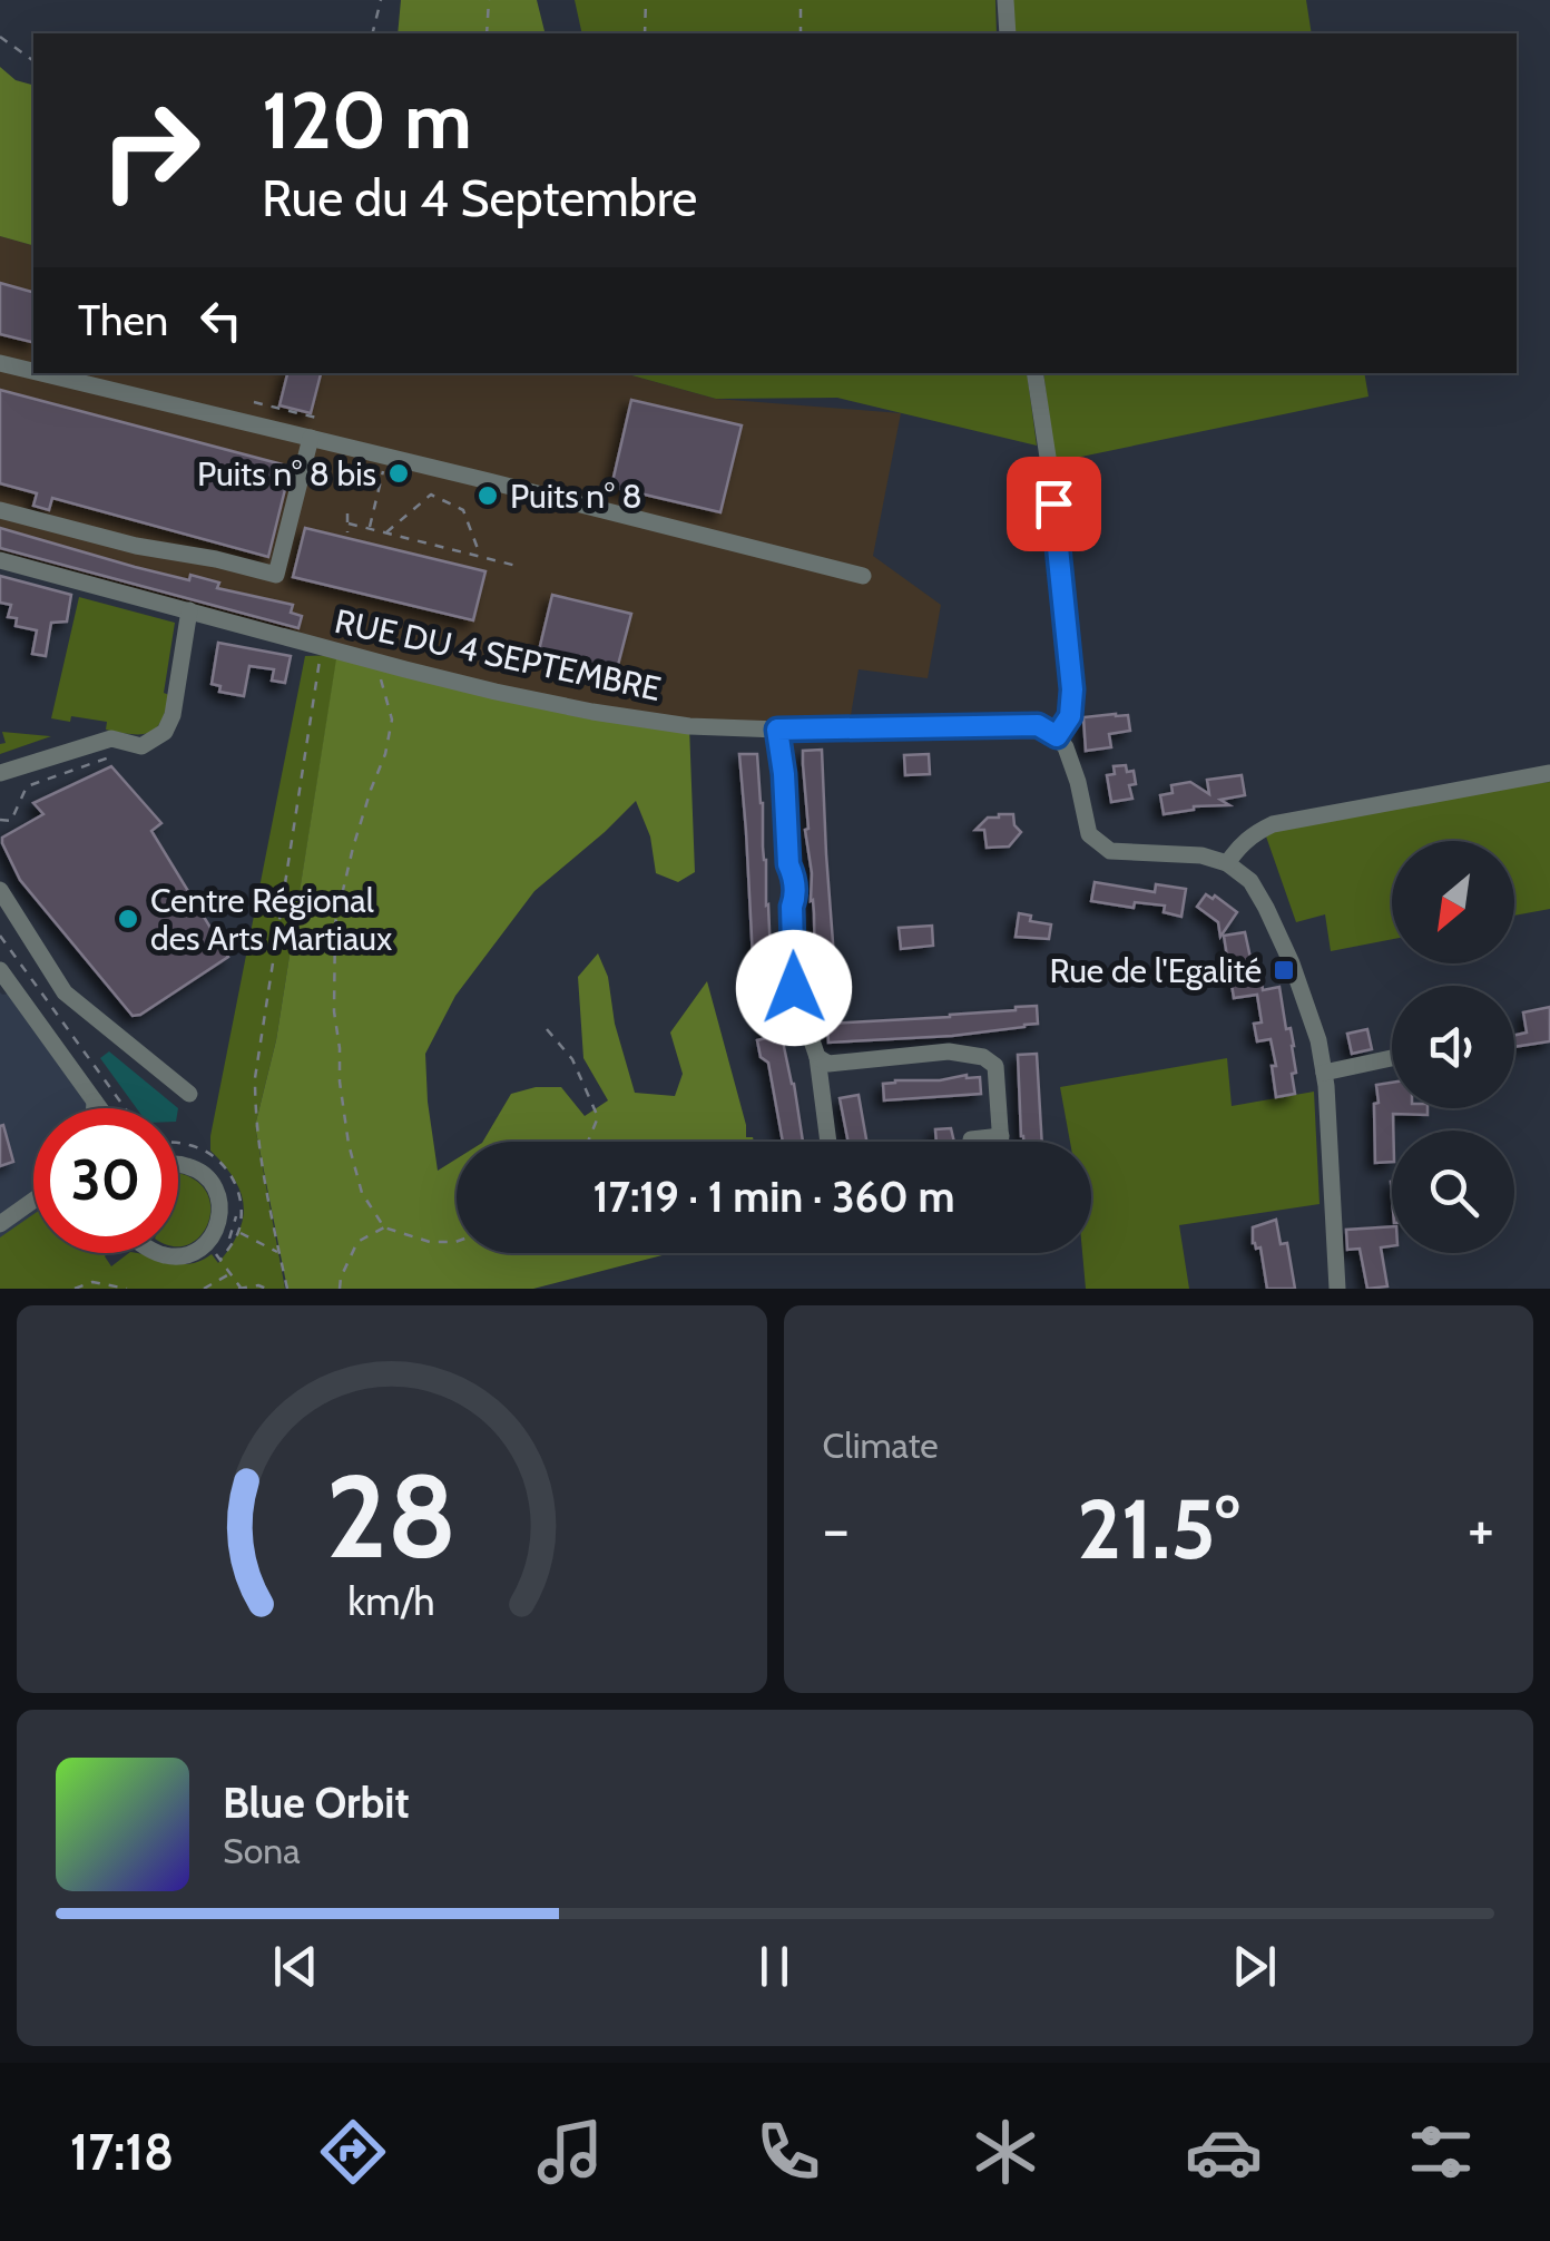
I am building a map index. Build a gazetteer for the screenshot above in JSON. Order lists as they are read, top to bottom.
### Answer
{
  "streets": {
    "street": ["RUE DU 4 SEPTEMBRE"]
  },
  "places": {
    "other": ["Puits n° 8 bis", "Puits n° 8", "Centre Régional des Arts Martiaux"],
    "transit": ["Rue de l'Egalité"]
  },
  "north": "bottom left",
  "page": {
    "turn": ["120 m", "Rue du 4 Septembre"],
    "then": "Then",
    "limit": "30",
    "trip": "17:19 · 1 min · 360 m",
    "tile": "Climate",
    "heat": ["−", "21.5°", "+"],
    "song": ["Blue Orbit", "Sona"],
    "tabs": "17:18",
    "gauge": ["28", "km/h"]
  }
}
